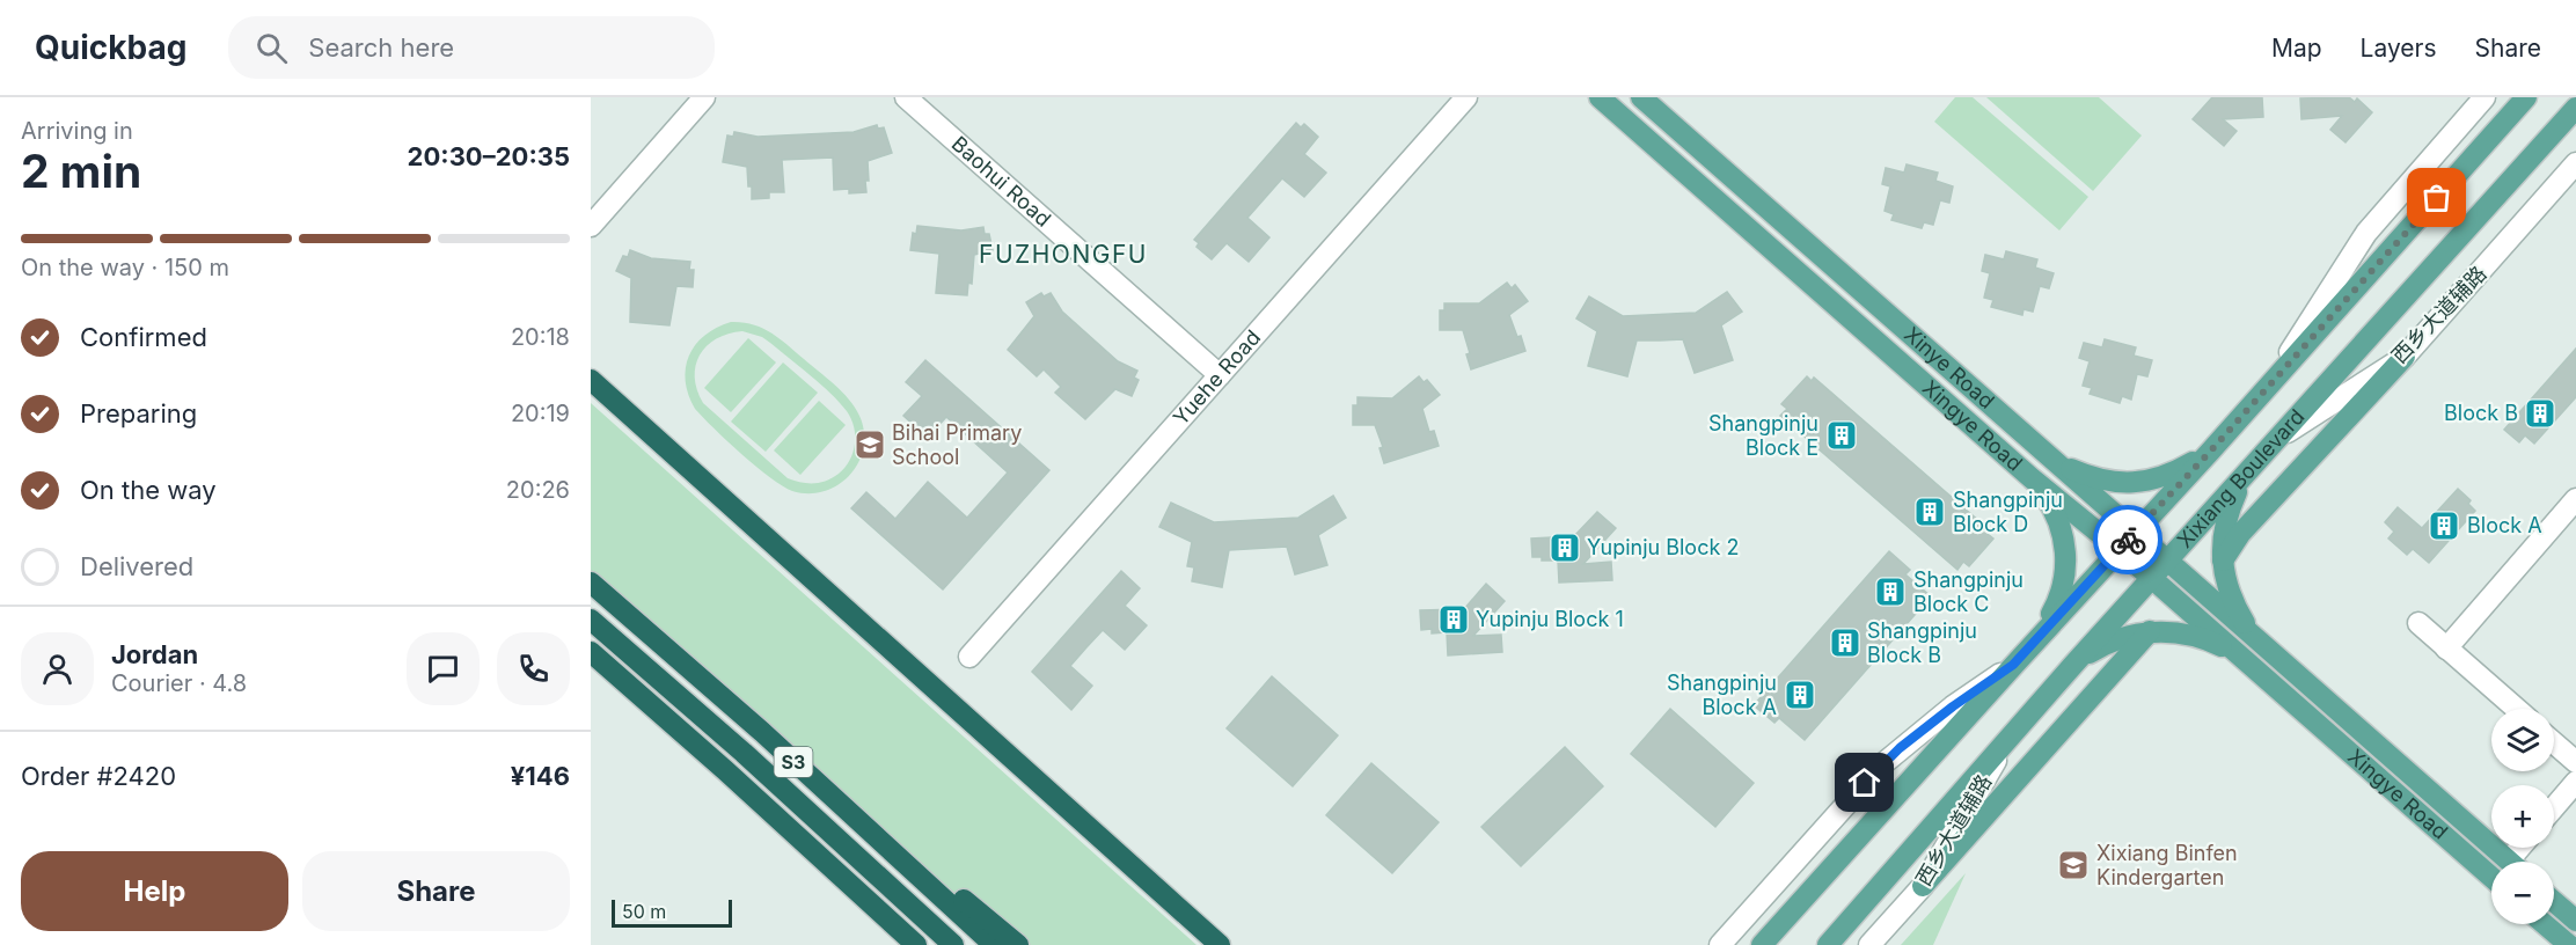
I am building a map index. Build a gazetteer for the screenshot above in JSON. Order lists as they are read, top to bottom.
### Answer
{
  "streets": {
    "highway": ["S3"],
    "main road": ["Xinye Road", "Xingye Road", "Xixiang Boulevard"],
    "street": ["Baohui Road", "西乡大道辅路", "Yuehe Road"]
  },
  "crossings": [
    ["Baohui Road", "Yuehe Road"],
    ["西乡大道辅路", "Xixiang Boulevard"],
    ["Xinye Road", "Xingye Road"],
    ["Xinye Road", "Xixiang Boulevard"],
    ["Xingye Road", "Xixiang Boulevard"]
  ],
  "districts": ["FUZHONGFU"],
  "places": {
    "building": [
      "Block B",
      "Shangpinju Block E",
      "Shangpinju Block D",
      "Block A",
      "Yupinju Block 2",
      "Shangpinju Block C",
      "Yupinju Block 1",
      "Shangpinju Block B",
      "Shangpinju Block A"
    ],
    "school or university": ["Bihai Primary School", "Xixiang Binfen Kindergarten"]
  },
  "scale_bar": "50 m",
  "page": {
    "header": "Quickbag",
    "search": "Search here",
    "nav": ["Map", "Layers", "Share"],
    "heading": ["2 min", "Arriving in", "20:30–20:35"],
    "panel": [
      "Jordan",
      "Courier · 4.8",
      "Order #2420",
      "¥146"
    ],
    "bar": "On the way · 150 m",
    "list": [
      ["Confirmed", "20:18"],
      ["Preparing", "20:19"],
      ["On the way", "20:26"],
      "Delivered"
    ],
    "map_buttons": ["+", "−"],
    "buttons": ["Help", "Share"],
    "scale": "50 m"
  }
}
